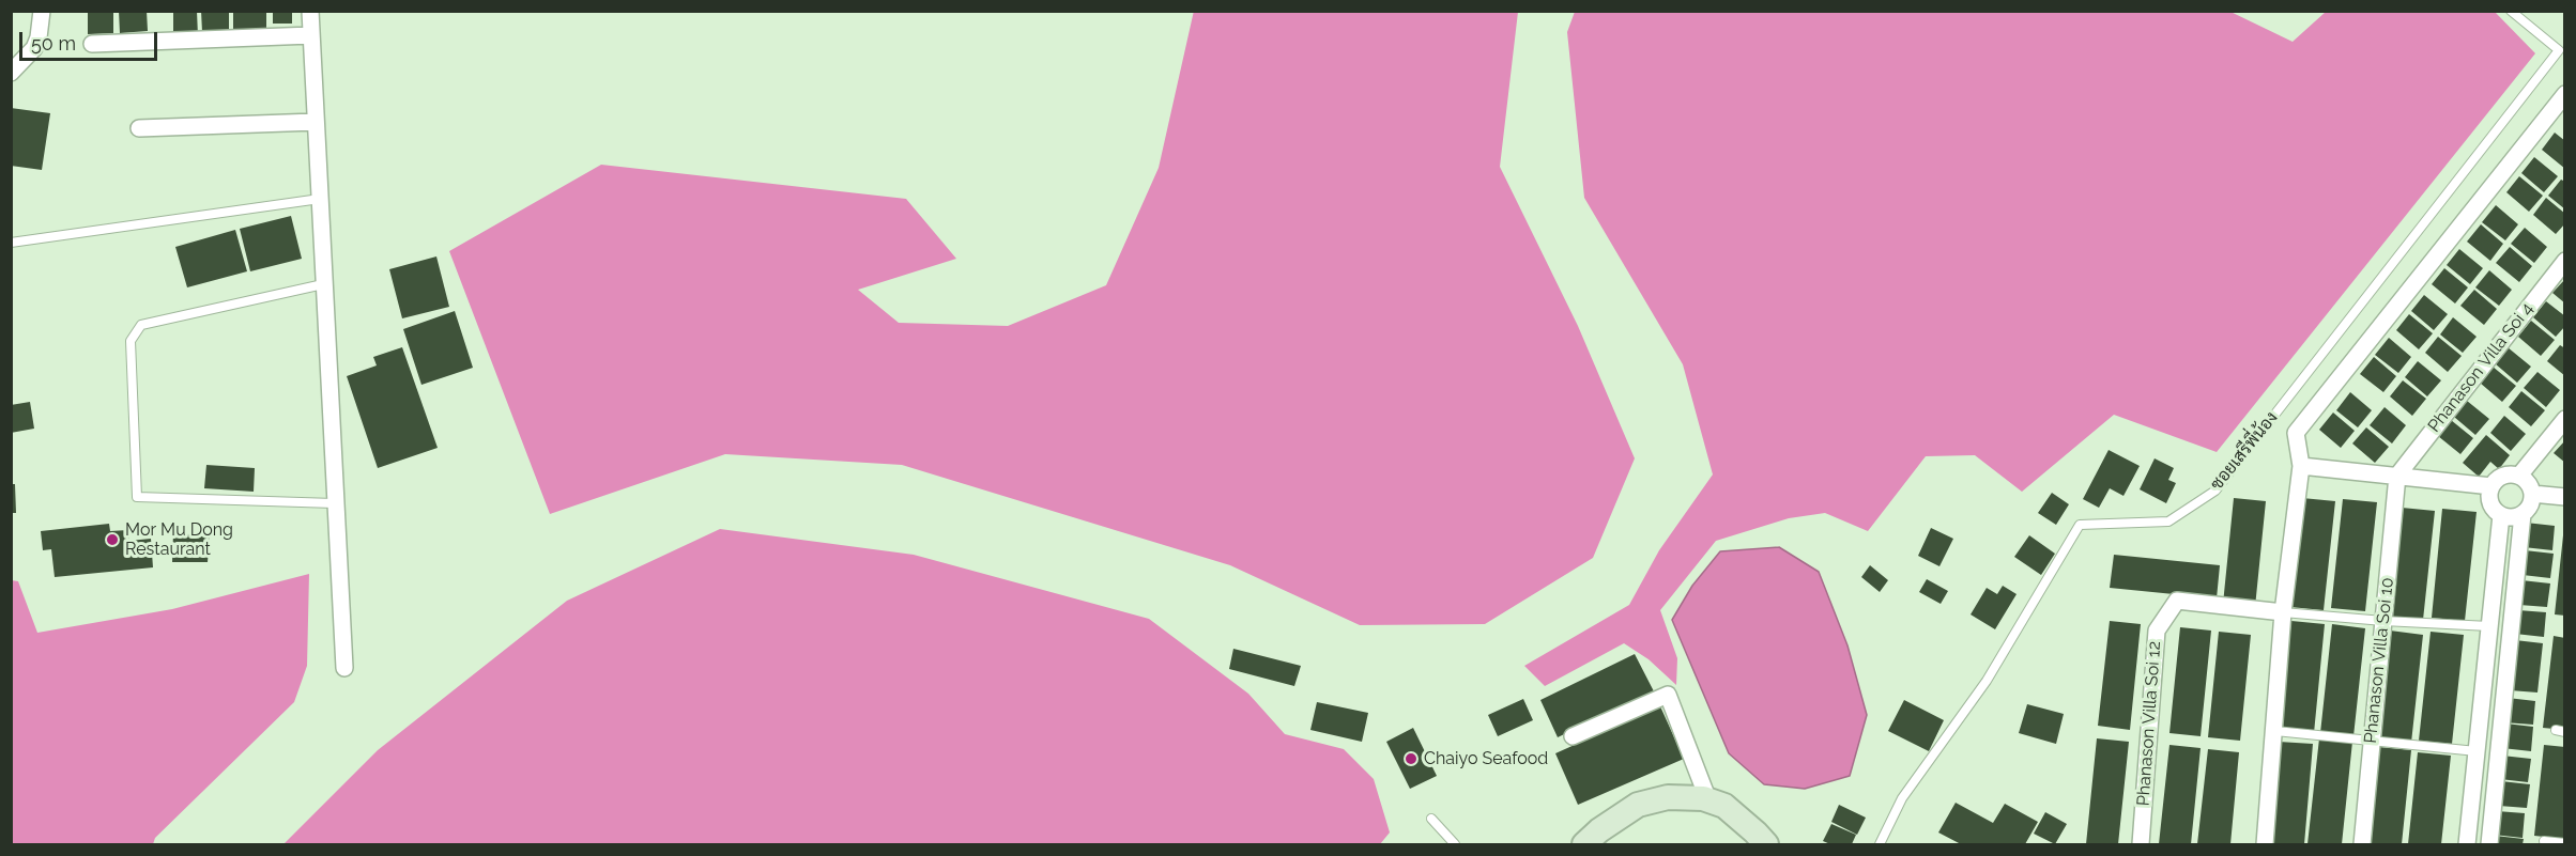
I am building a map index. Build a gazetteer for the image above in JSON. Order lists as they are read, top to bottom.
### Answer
{
  "streets": {
    "street": ["Phanason Villa Soi 4", "Phanason Villa Soi 10", "Phanason Villa Soi 12"],
    "lane": ["ซอยเสรีพี่น้อง"]
  },
  "crossings": [
    ["Phanason Villa Soi 4", "Phanason Villa Soi 10"]
  ],
  "places": ["Mor Mu Dong Restaurant", "Chaiyo Seafood"],
  "scale_bar": "50 m"
}
